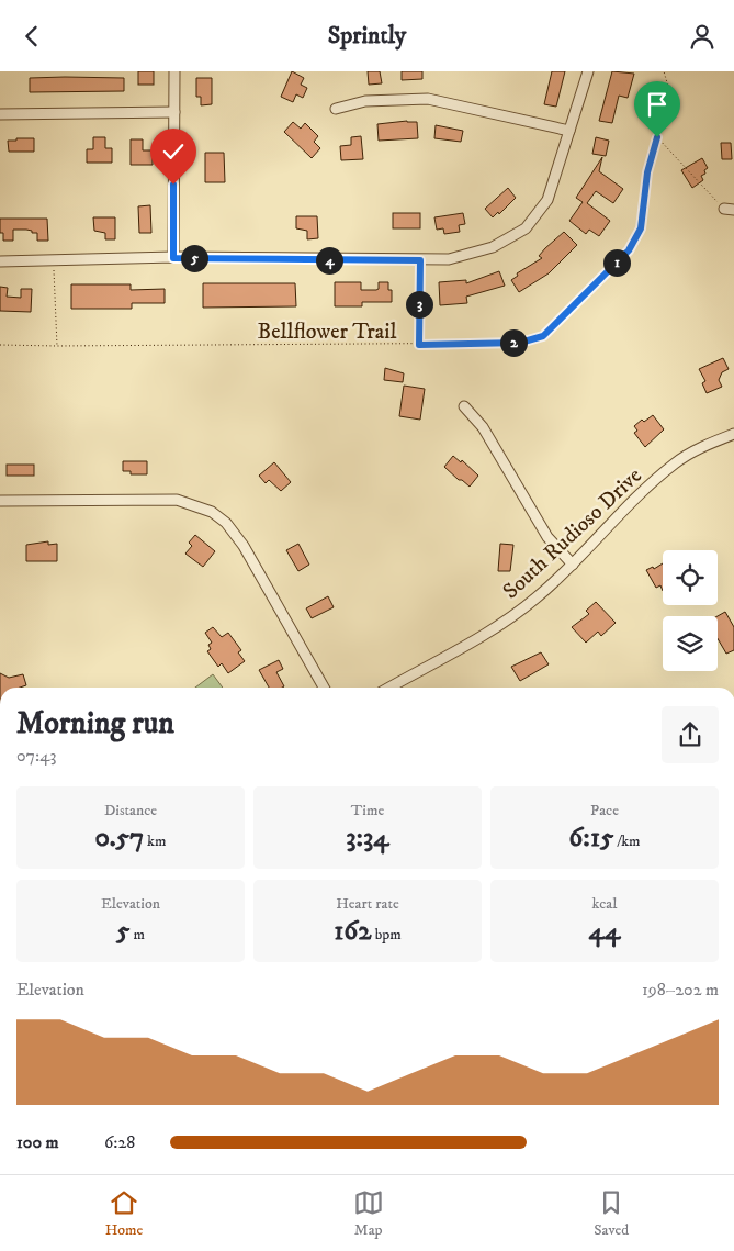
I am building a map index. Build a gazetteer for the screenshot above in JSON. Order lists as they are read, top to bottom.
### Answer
{
  "streets": {
    "street": ["South Rudioso Drive"],
    "path": ["Bellflower Trail"]
  },
  "page": {
    "header": "Sprintly",
    "pins": [
      "5",
      "4",
      "1",
      "3",
      "2"
    ],
    "heading": ["Morning run", "07:43"],
    "stats": [
      ["Distance", "0.57 km"],
      ["Time", "3:34"],
      ["Pace", "6:15 /km"],
      ["Elevation", "5 m"],
      ["Heart rate", "162 bpm"],
      ["kcal", "44"]
    ],
    "chart": ["Elevation", "198–202 m"],
    "list": [
      {
        "name": "100 m",
        "note": "6:28"
      }
    ],
    "tabs": ["Home", "Map", "Saved"]
  }
}
